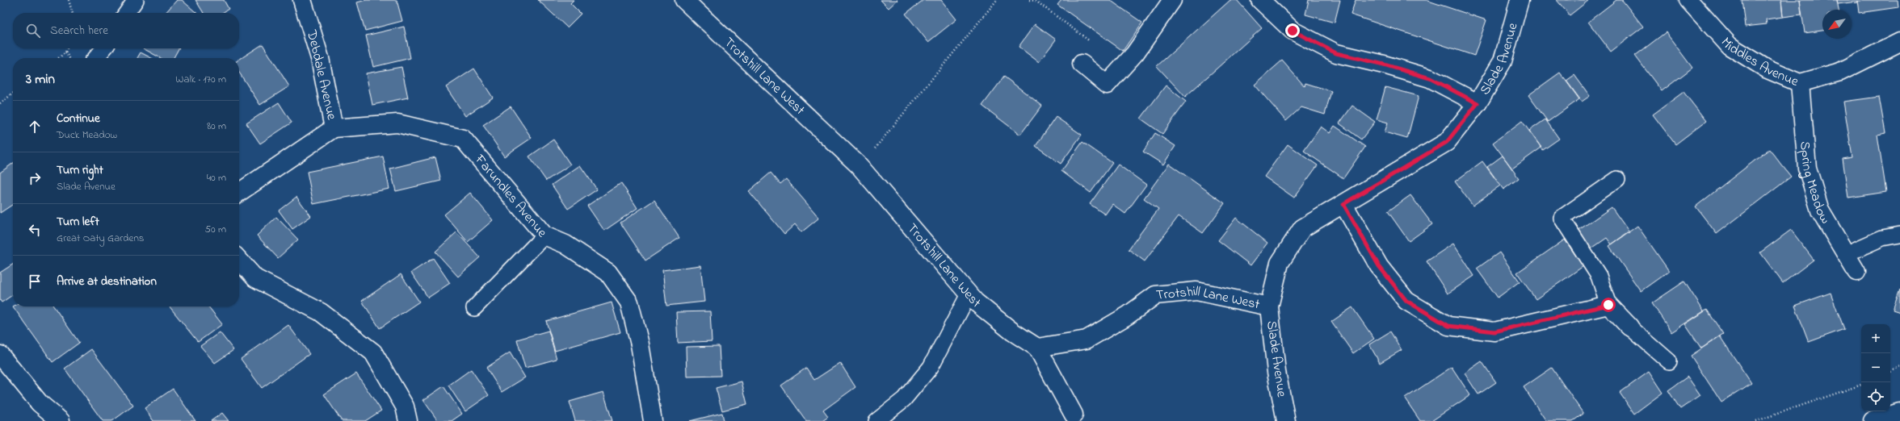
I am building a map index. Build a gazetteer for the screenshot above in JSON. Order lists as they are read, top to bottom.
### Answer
{
  "streets": {
    "street": [
      "Slade Avenue",
      "Middles Avenue",
      "Debdale Avenue",
      "Trotshill Lane West",
      "Spring Meadow",
      "Farundles Avenue"
    ]
  },
  "crossings": [
    ["Slade Avenue", "Trotshill Lane West"],
    ["Middles Avenue", "Spring Meadow"],
    ["Debdale Avenue", "Farundles Avenue"]
  ],
  "north": "bottom left",
  "page": {
    "search": "Search here",
    "heading": ["3 min", "Walk · 170 m"],
    "list": [
      ["Continue", "Duck Meadow", "80 m"],
      ["Turn right", "Slade Avenue", "40 m"],
      ["Turn left", "Great Oaty Gardens", "50 m"],
      "Arrive at destination"
    ],
    "map_buttons": ["+", "−"]
  }
}
